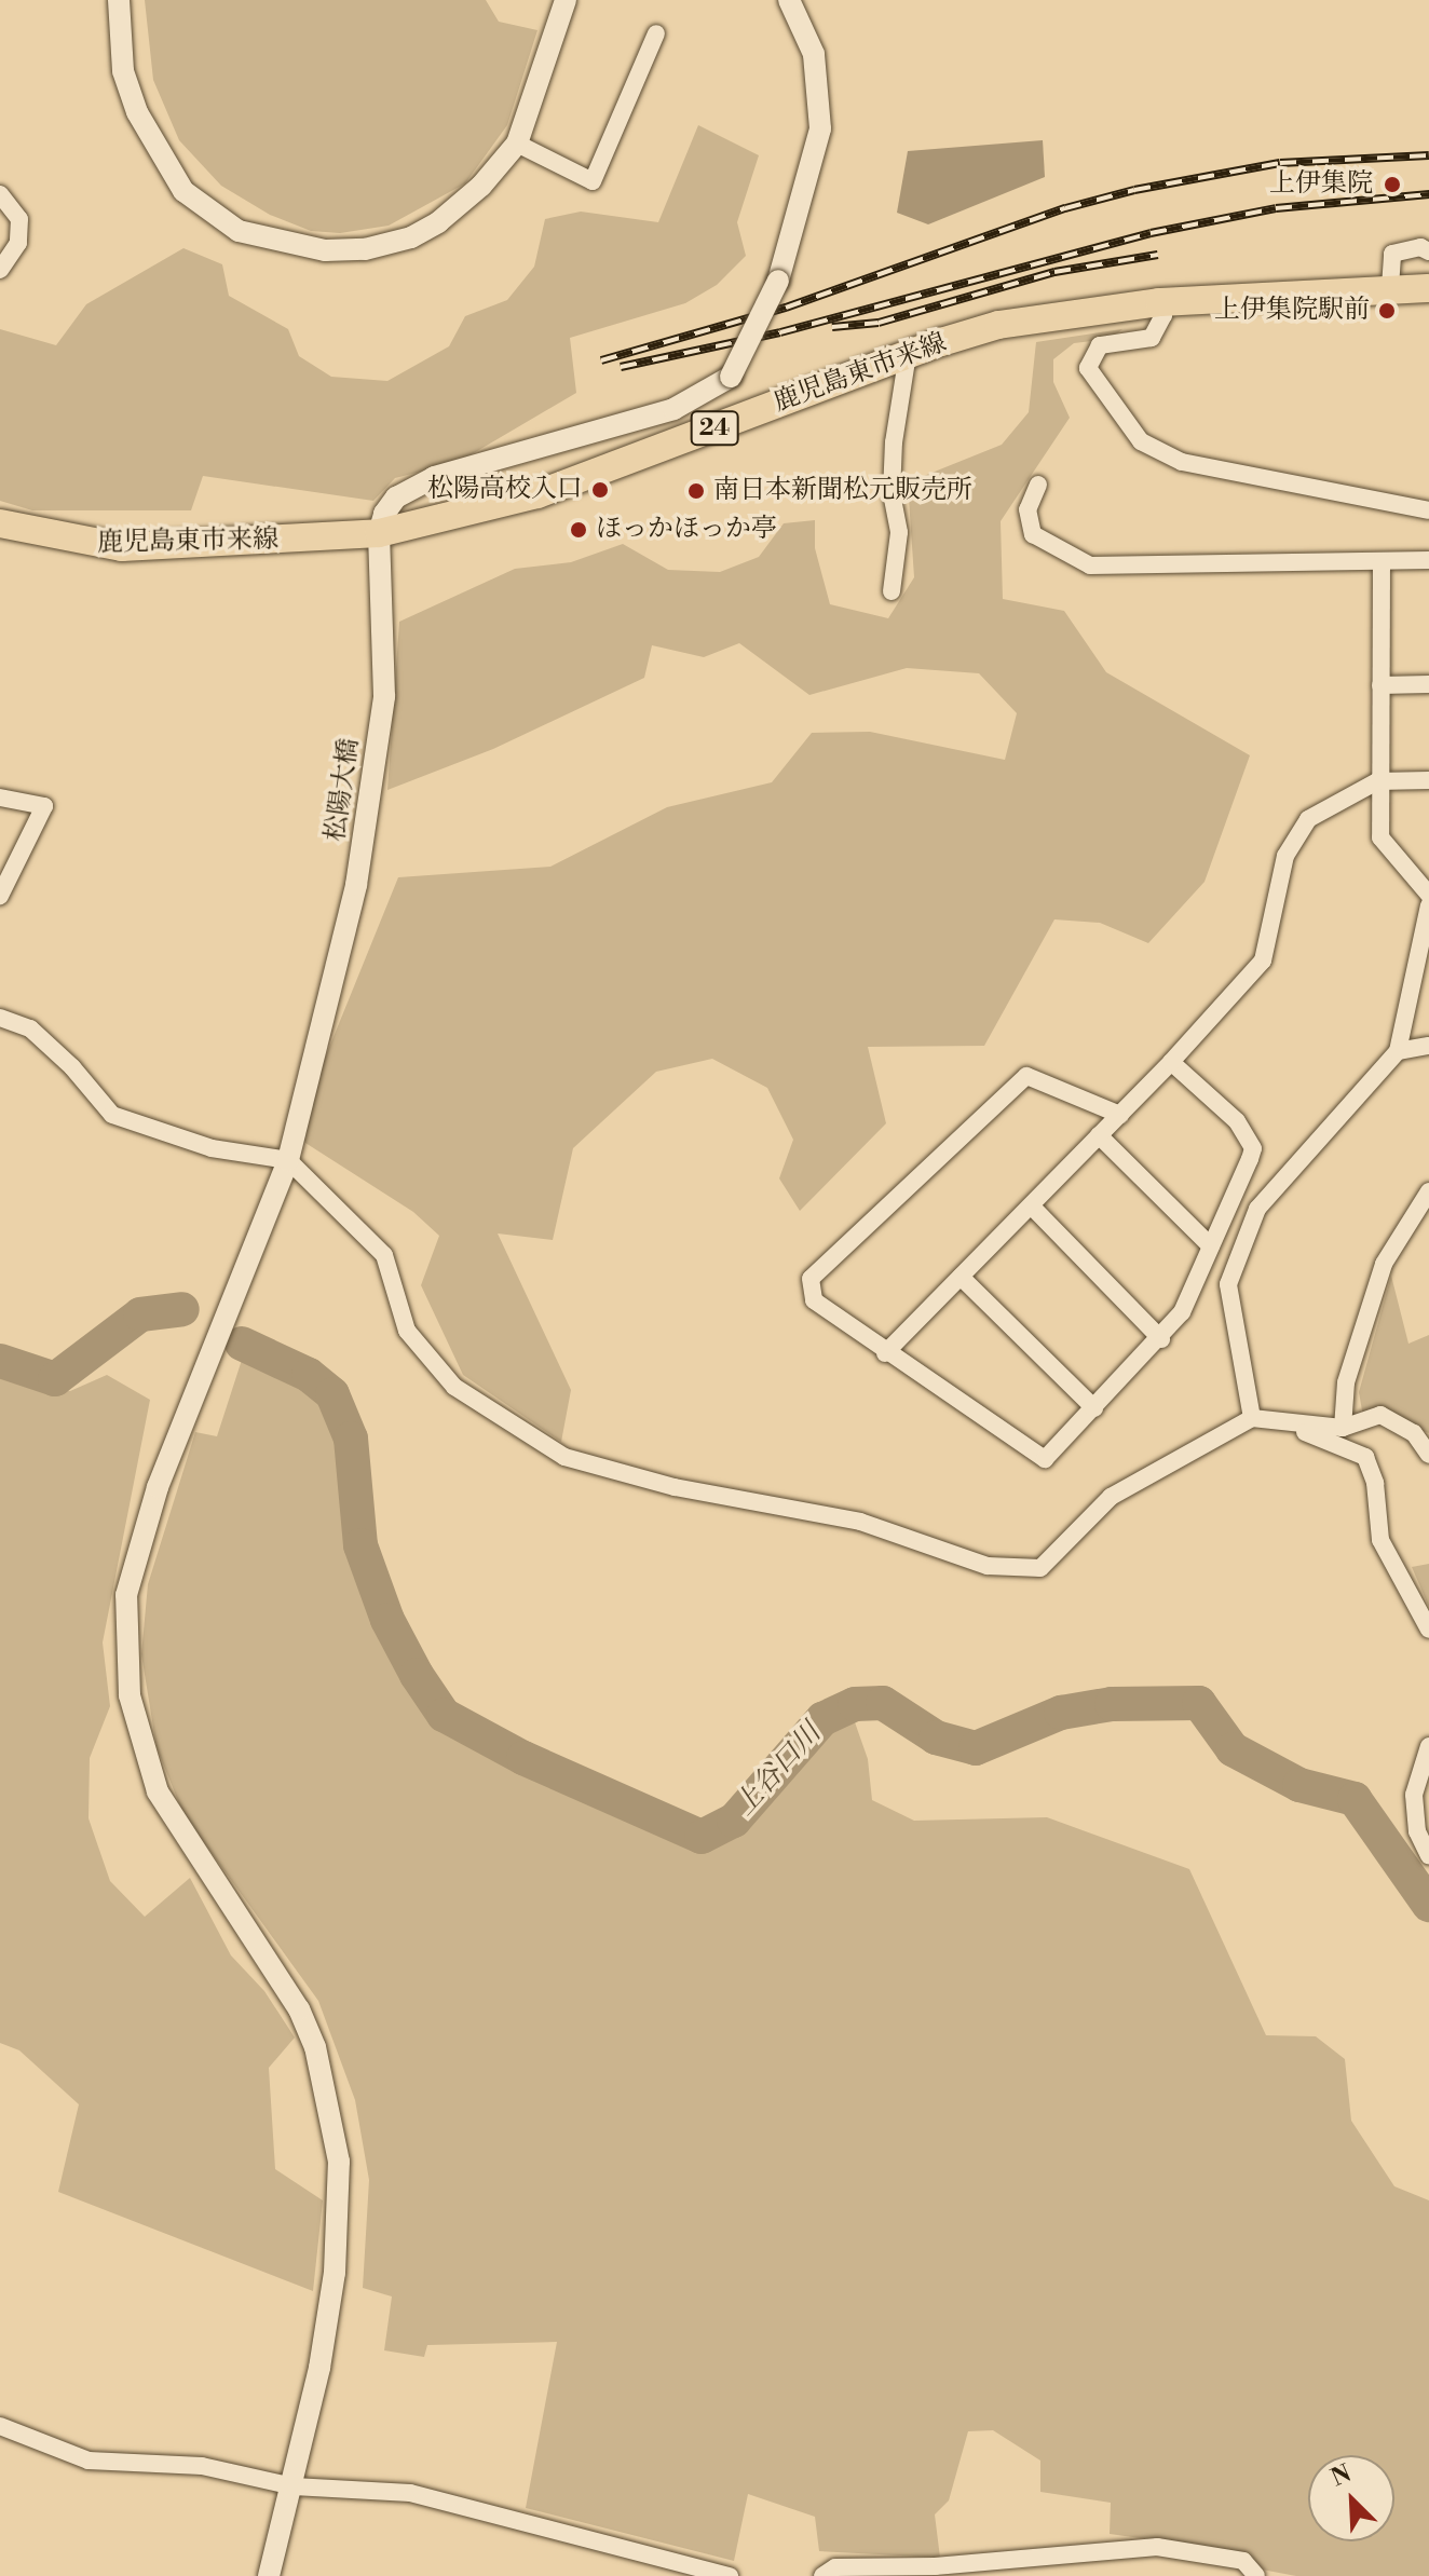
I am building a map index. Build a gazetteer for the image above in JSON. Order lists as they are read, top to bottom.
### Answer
{
  "streets": {
    "main road": ["鹿児島東市来線", "24"],
    "street": ["松陽大橋"]
  },
  "crossings": [
    ["鹿児島東市来線", "松陽大橋"]
  ],
  "water": ["上谷口川"],
  "places": [
    "上伊集院",
    "上伊集院駅前",
    "松陽高校入口",
    "南日本新聞松元販売所",
    "ほっかほっか亭"
  ],
  "north": "top left"
}
